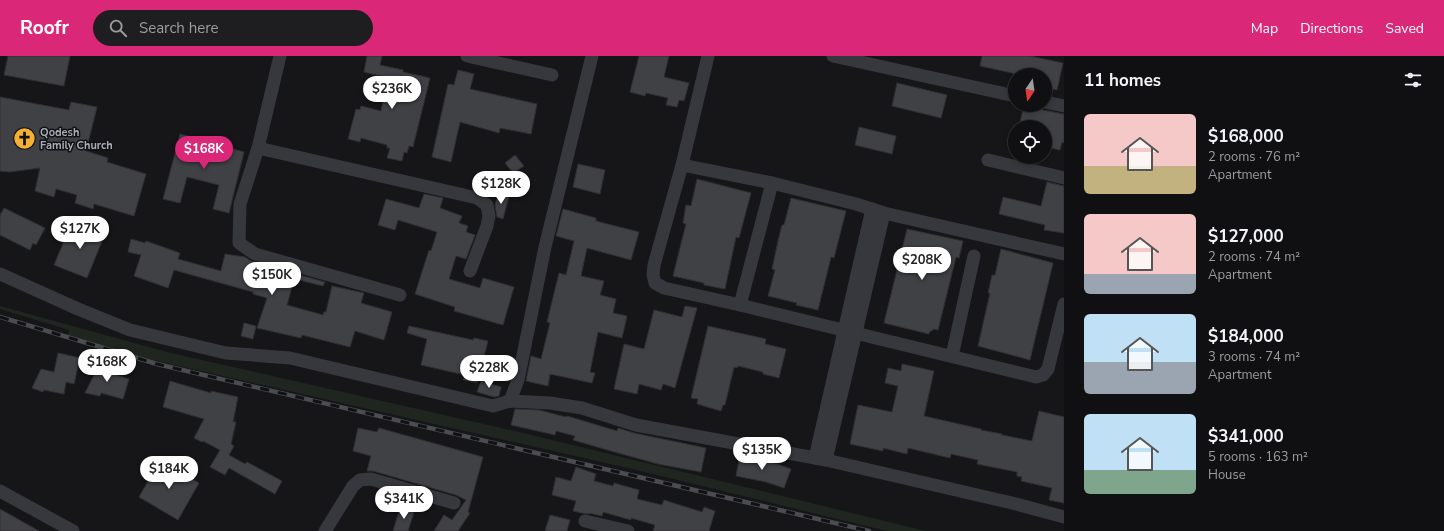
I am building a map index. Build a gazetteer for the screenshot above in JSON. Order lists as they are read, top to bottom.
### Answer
{
  "places": {
    "church": ["Qodesh Family Church"]
  },
  "north": "bottom",
  "page": {
    "header": "Roofr",
    "search": "Search here",
    "nav": ["Map", "Directions", "Saved"],
    "heading": "11 homes",
    "price": [
      "$236K",
      "$168K",
      "$128K",
      "$127K",
      "$208K",
      "$150K",
      "$168K",
      "$228K",
      "$135K",
      "$184K",
      "$341K"
    ],
    "list": [
      {
        "name": "$168,000",
        "note": "2 rooms · 76 m² · Apartment"
      },
      {
        "name": "$127,000",
        "note": "2 rooms · 74 m² · Apartment"
      },
      {
        "name": "$184,000",
        "note": "3 rooms · 74 m² · Apartment"
      },
      {
        "name": "$341,000",
        "note": "5 rooms · 163 m² · House"
      }
    ]
  }
}
